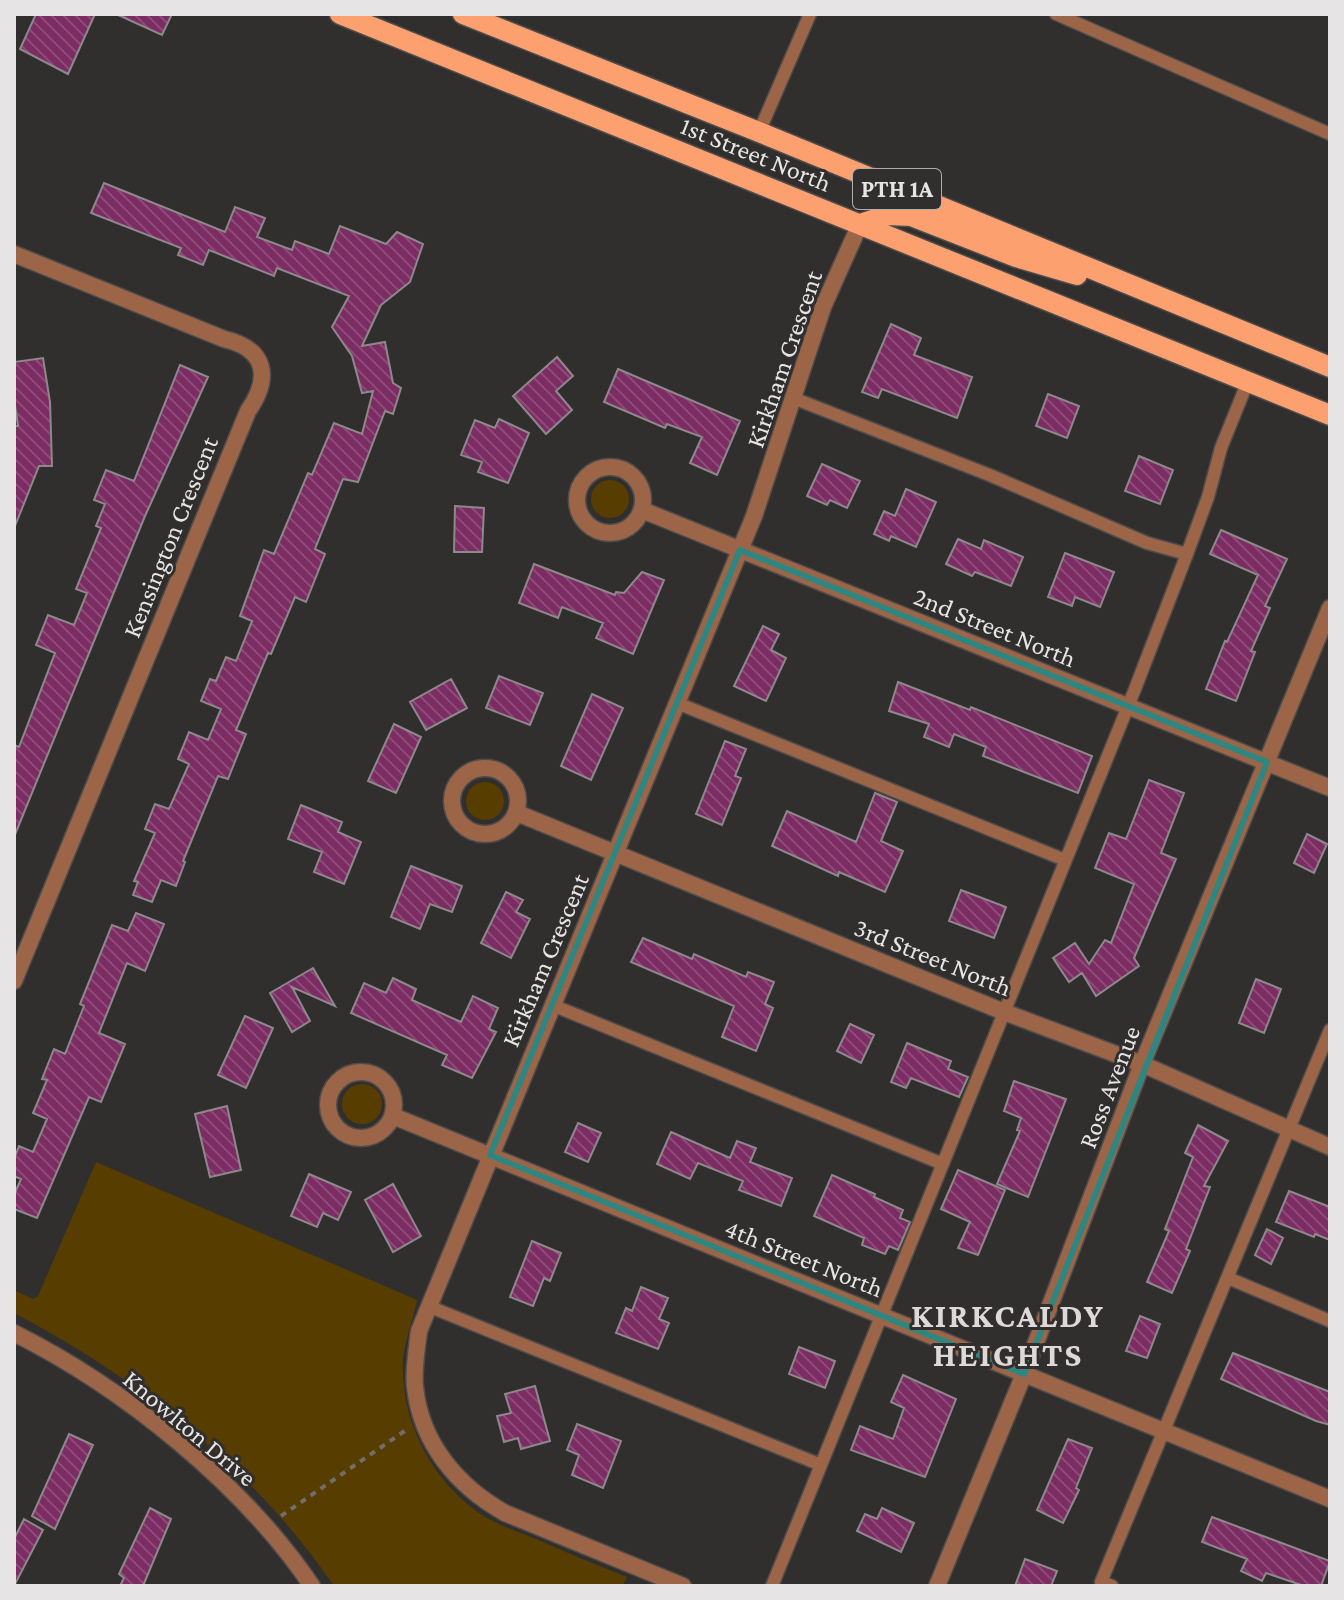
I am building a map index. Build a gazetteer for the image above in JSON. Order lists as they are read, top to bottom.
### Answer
{
  "streets": {
    "main road": ["1st Street North", "PTH 1A"],
    "street": [
      "Kirkham Crescent",
      "Kensington Crescent",
      "2nd Street North",
      "3rd Street North",
      "Ross Avenue",
      "4th Street North",
      "Knowlton Drive"
    ]
  },
  "crossings": [
    ["1st Street North", "Kirkham Crescent"],
    ["Kirkham Crescent", "2nd Street North"],
    ["Kirkham Crescent", "3rd Street North"],
    ["Kirkham Crescent", "4th Street North"],
    ["2nd Street North", "Ross Avenue"],
    ["3rd Street North", "Ross Avenue"],
    ["Ross Avenue", "4th Street North"]
  ],
  "districts": ["KIRKCALDY HEIGHTS"]
}
